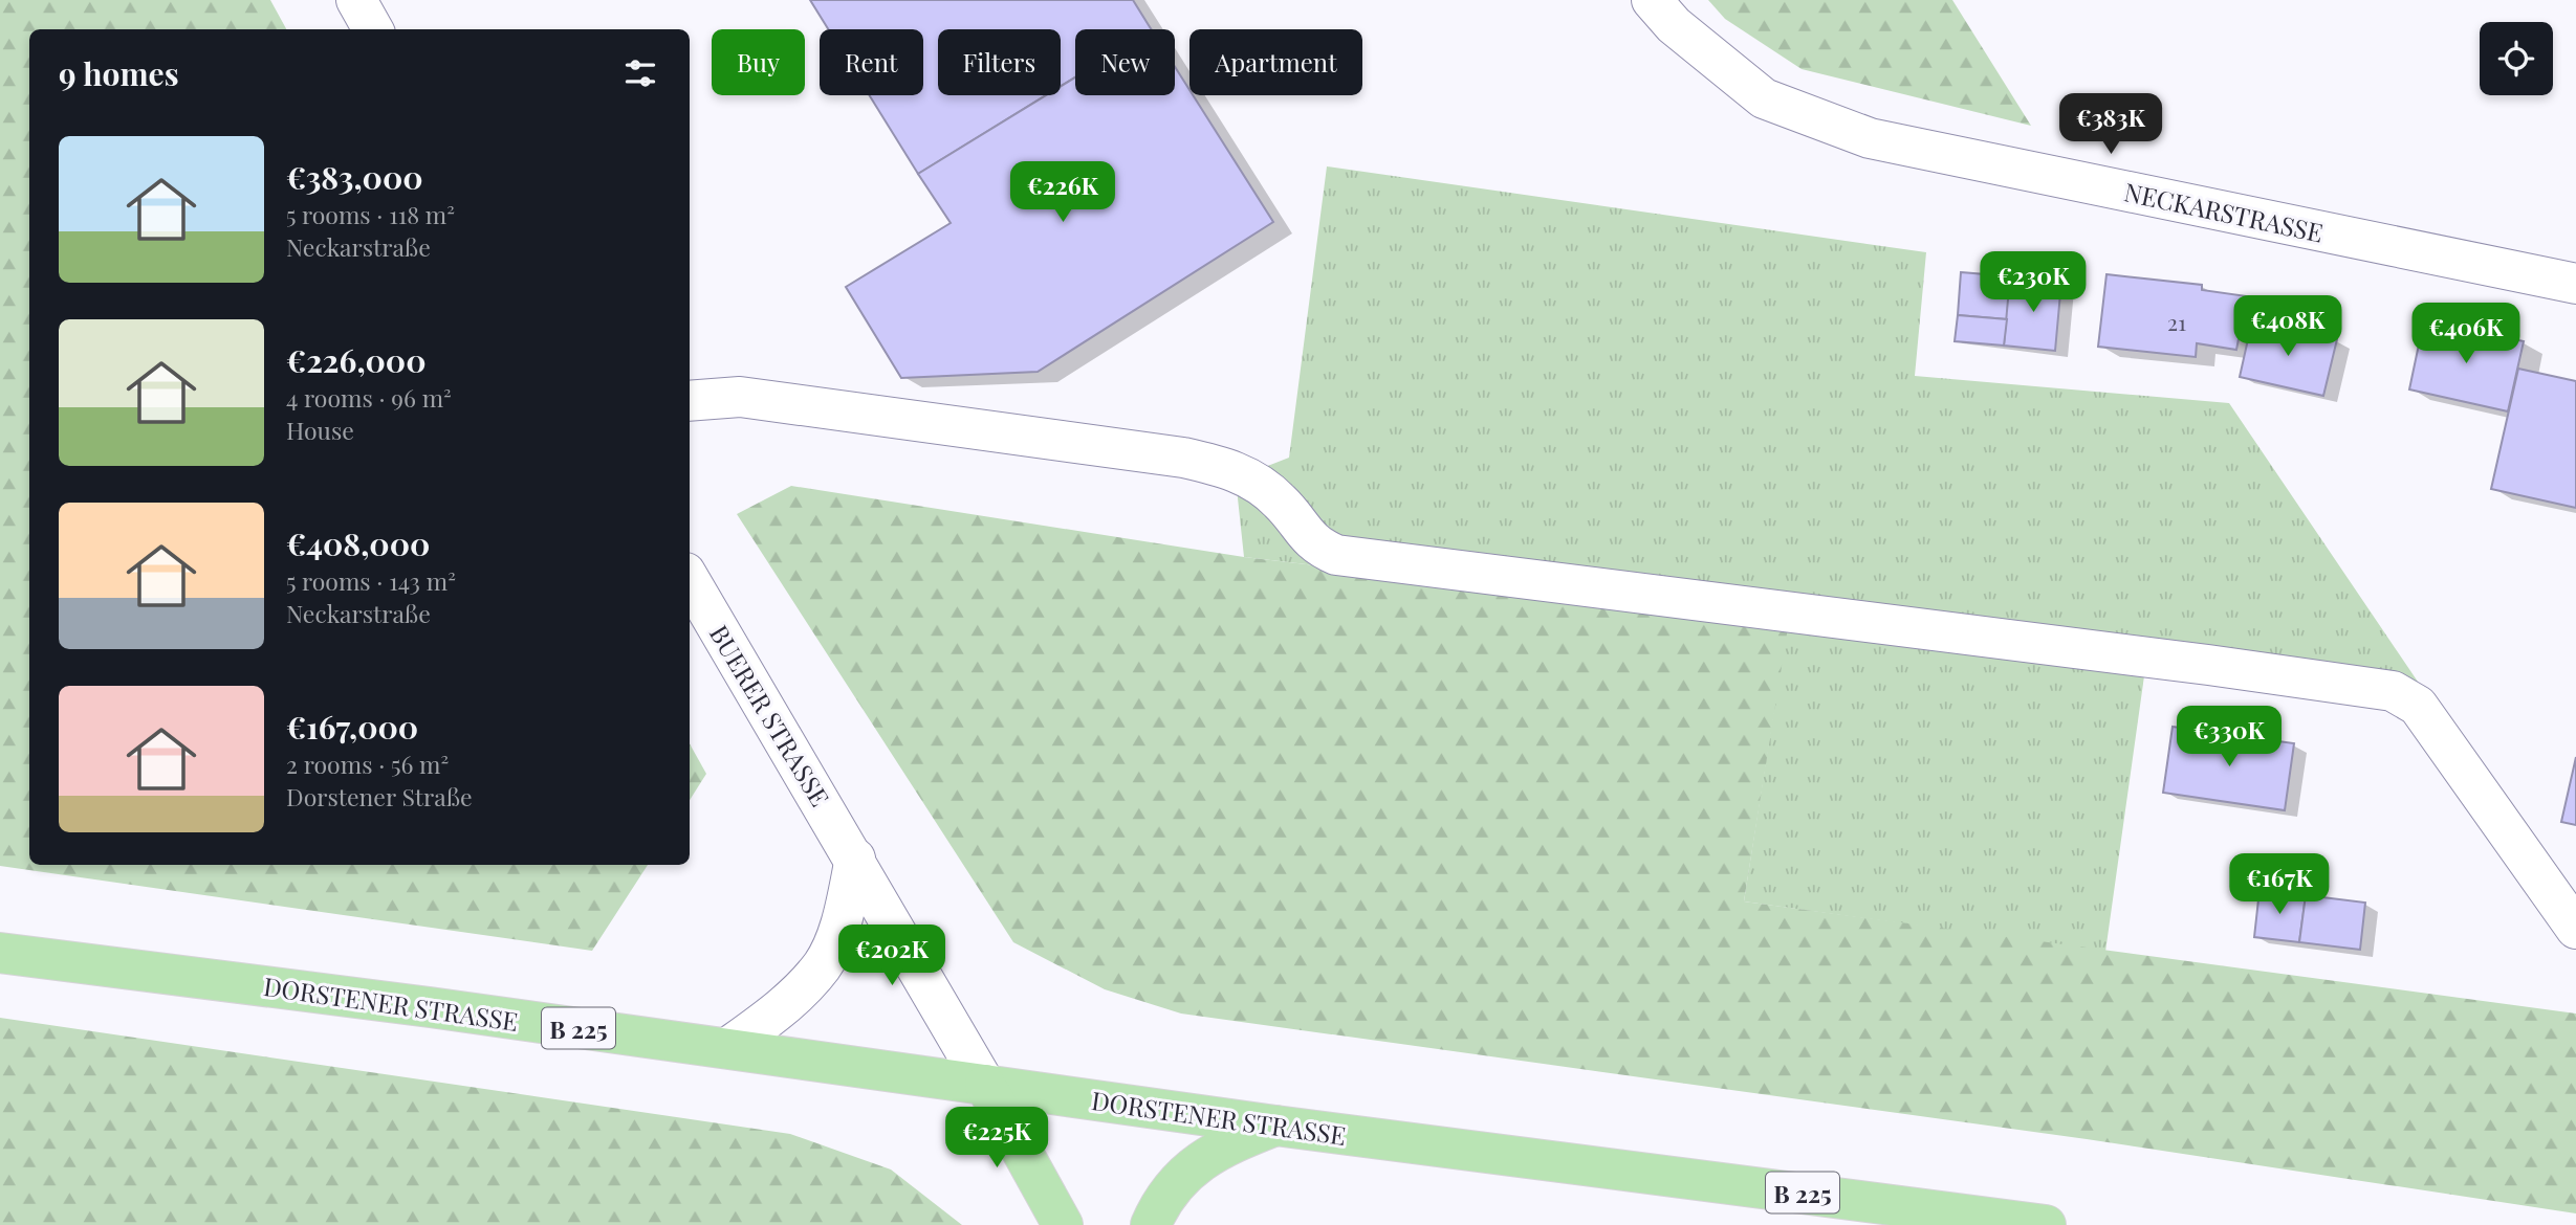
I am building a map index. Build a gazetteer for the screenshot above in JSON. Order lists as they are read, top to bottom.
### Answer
{
  "streets": {
    "main road": ["BUERER STRASSE", "DORSTENER STRASSE", "B 225"],
    "street": ["NECKARSTRASSE"]
  },
  "crossings": [
    ["BUERER STRASSE", "DORSTENER STRASSE"]
  ],
  "house_numbers": ["21"],
  "page": {
    "chip": [
      "Buy",
      "Rent",
      "Filters",
      "New",
      "Apartment"
    ],
    "heading": "9 homes",
    "price": [
      "€383K",
      "€226K",
      "€230K",
      "€408K",
      "€406K",
      "€330K",
      "€167K",
      "€202K",
      "€225K"
    ],
    "list": [
      {
        "name": "€383,000",
        "note": "5 rooms · 118 m² · Neckarstraße"
      },
      {
        "name": "€226,000",
        "note": "4 rooms · 96 m² · House"
      },
      {
        "name": "€408,000",
        "note": "5 rooms · 143 m² · Neckarstraße"
      },
      {
        "name": "€167,000",
        "note": "2 rooms · 56 m² · Dorstener Straße"
      }
    ]
  }
}
